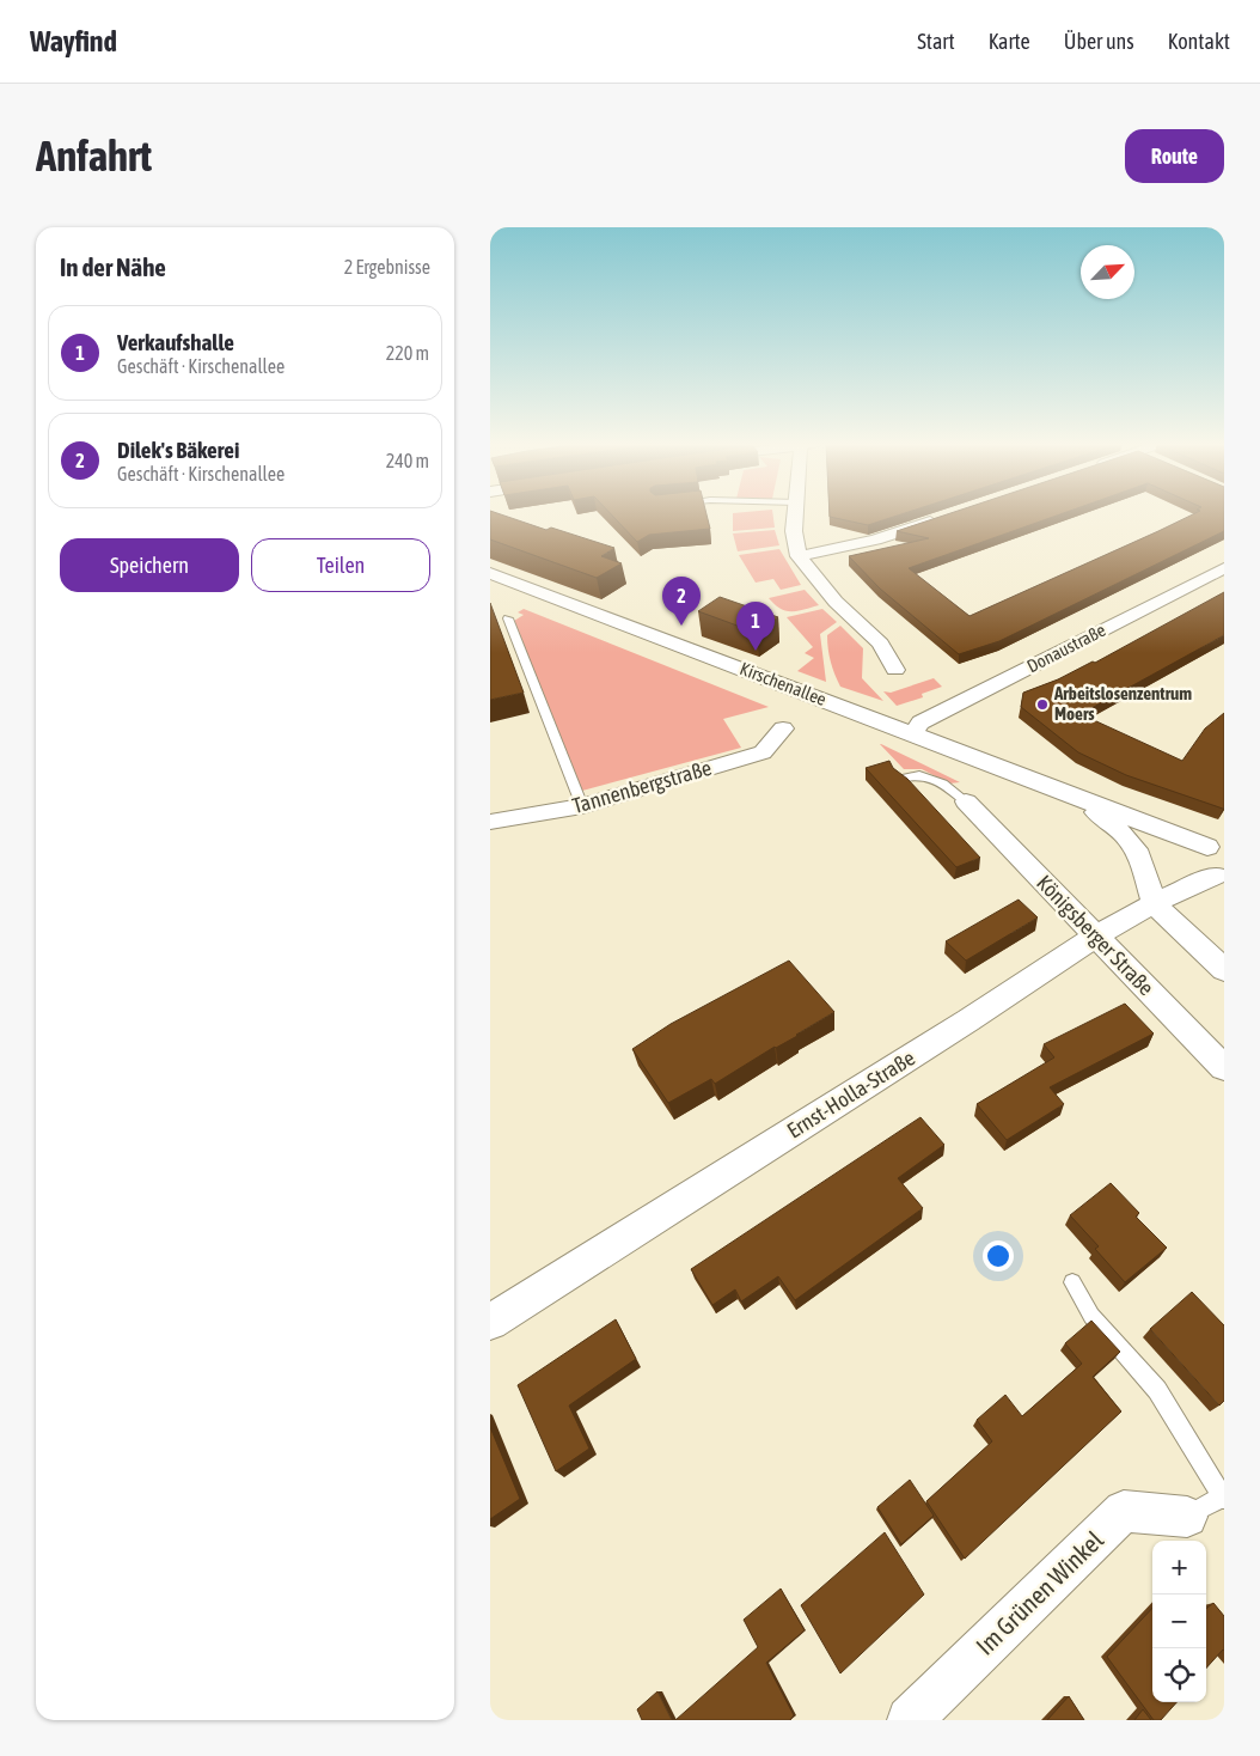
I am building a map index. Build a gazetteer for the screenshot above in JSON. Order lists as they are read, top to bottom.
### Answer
{
  "streets": {
    "street": [
      "Donaustraße",
      "Kirschenallee",
      "Tannenbergstraße",
      "Königsberger Straße",
      "Ernst-Holla-Straße",
      "Im Grünen Winkel"
    ]
  },
  "crossings": [
    ["Donaustraße", "Kirschenallee"],
    ["Kirschenallee", "Ernst-Holla-Straße"],
    ["Königsberger Straße", "Ernst-Holla-Straße"]
  ],
  "places": ["Arbeitslosenzentrum Moers"],
  "north": "top right",
  "page": {
    "header": "Wayfind",
    "nav": [
      "Start",
      "Karte",
      "Über uns",
      "Kontakt"
    ],
    "buttons": [
      "Route",
      ["Speichern", "Teilen"]
    ],
    "title": "Anfahrt",
    "heading": ["In der Nähe", "2 Ergebnisse"],
    "list": [
      {
        "mark": "1",
        "name": "Verkaufshalle",
        "note": "Geschäft · Kirschenallee",
        "value": "220 m"
      },
      {
        "mark": "2",
        "name": "Dilek's Bäkerei",
        "note": "Geschäft · Kirschenallee",
        "value": "240 m"
      }
    ],
    "pins": ["2", "1"],
    "map_buttons": ["+", "−"]
  }
}
